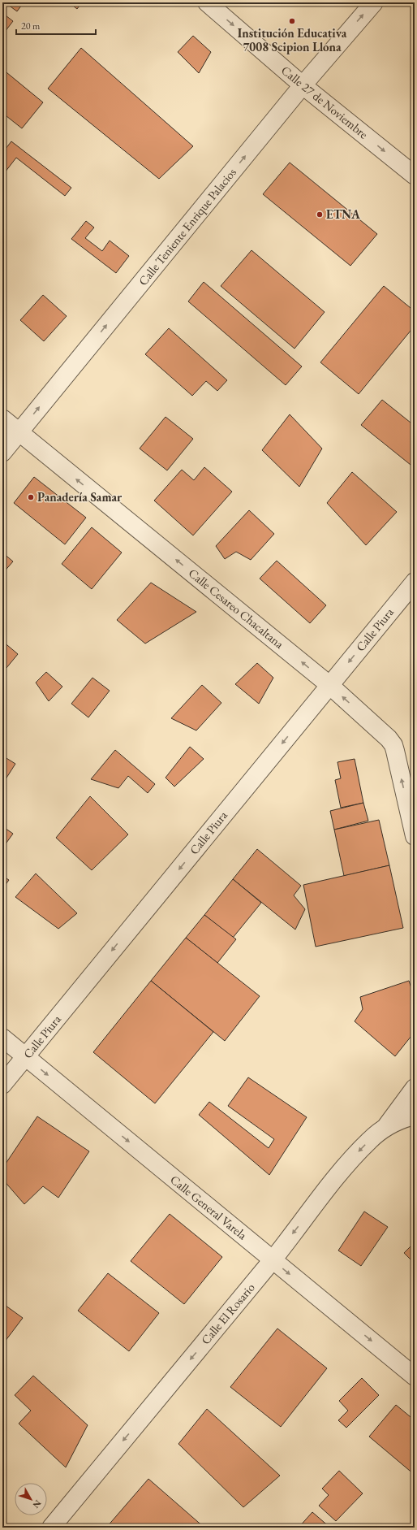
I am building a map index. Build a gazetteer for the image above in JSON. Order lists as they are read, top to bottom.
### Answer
{
  "streets": {
    "street": [
      "Calle 27 de Noviembre",
      "Calle Teniente Enrique Palacios",
      "Calle Cesareo Chacaltana",
      "Calle Piura",
      "Calle General Varela",
      "Calle El Rosario"
    ]
  },
  "crossings": [
    ["Calle 27 de Noviembre", "Calle Teniente Enrique Palacios"],
    ["Calle Teniente Enrique Palacios", "Calle Cesareo Chacaltana"],
    ["Calle Cesareo Chacaltana", "Calle Piura"],
    ["Calle Piura", "Calle General Varela"],
    ["Calle General Varela", "Calle El Rosario"]
  ],
  "one_way": [
    "Calle 27 de Noviembre",
    "Calle Teniente Enrique Palacios",
    "Calle Cesareo Chacaltana",
    "Calle Piura",
    "Calle General Varela",
    "Calle El Rosario"
  ],
  "places": ["Institución Educativa 7008 Scipion Llona", "ETNA", "Panadería Samar"],
  "scale_bar": "20 m",
  "north": "bottom right"
}
